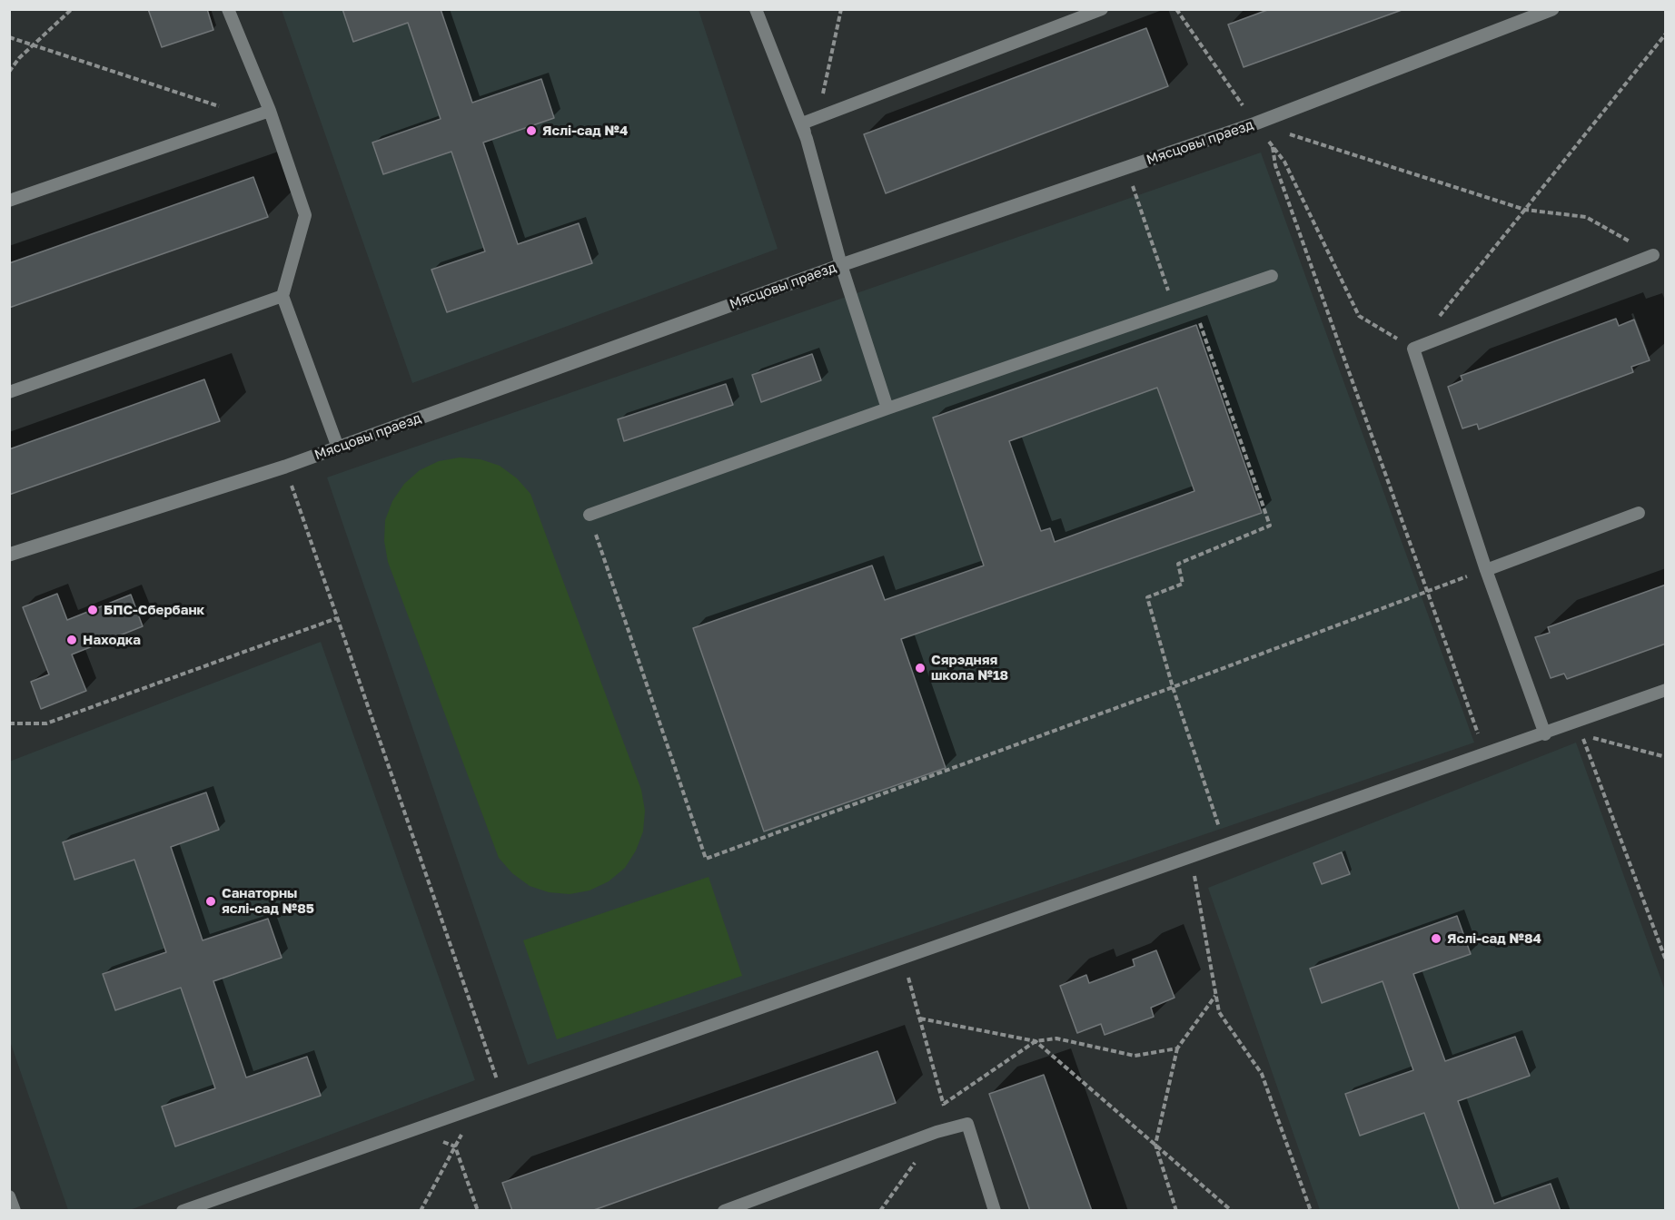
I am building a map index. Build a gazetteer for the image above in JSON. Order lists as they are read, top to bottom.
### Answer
{
  "streets": {
    "street": ["Мясцовы праезд"]
  },
  "places": [
    "Яслі-сад №4",
    "БПС-Сбербанк",
    "Находка",
    "Сярэдняя школа №18",
    "Санаторны яслі-сад №85",
    "Яслі-сад №84"
  ]
}
